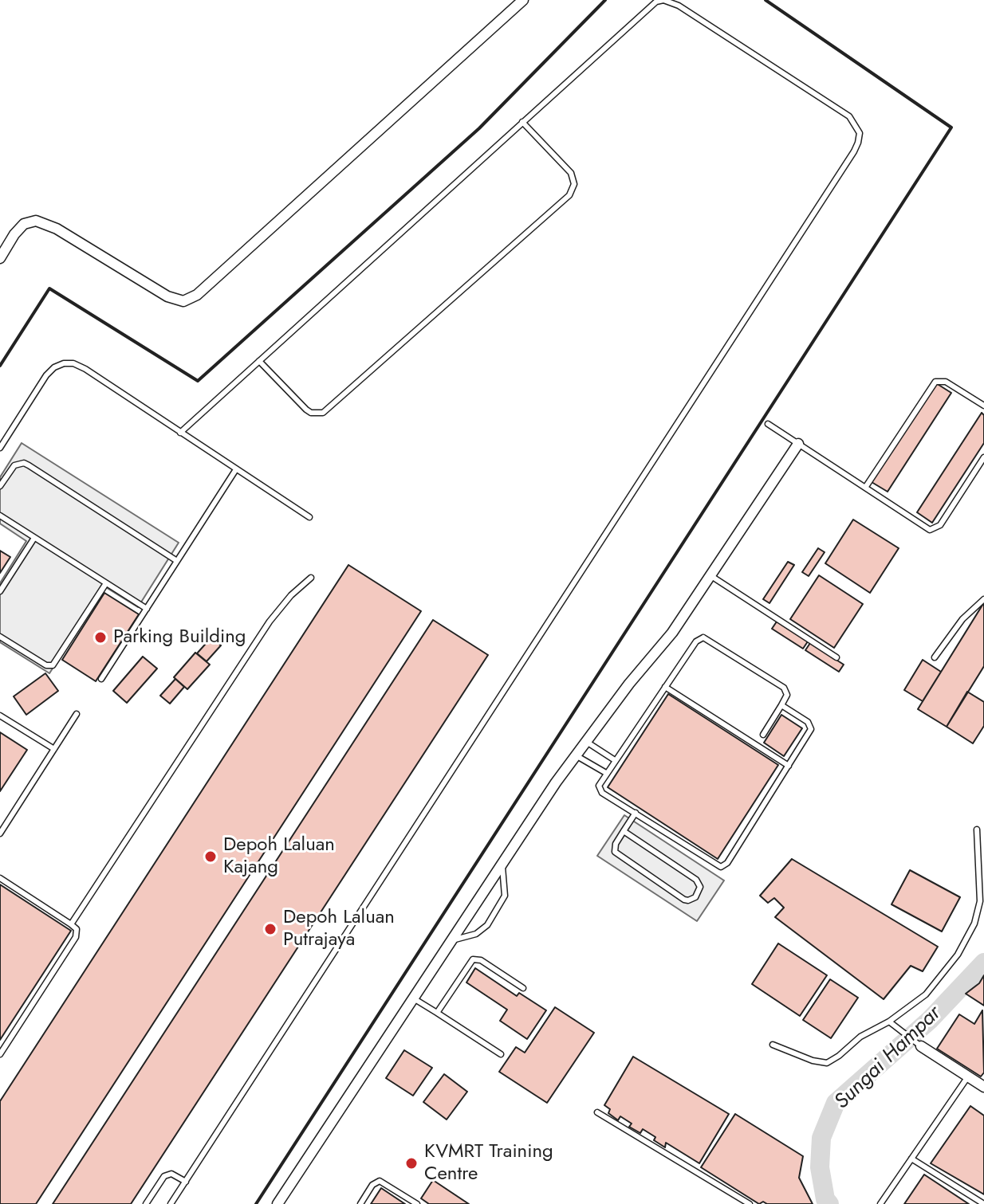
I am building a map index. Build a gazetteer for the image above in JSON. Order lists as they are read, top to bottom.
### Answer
{
  "water": ["Sungai Hampar"],
  "places": [
    "Parking Building",
    "Depoh Laluan Kajang",
    "Depoh Laluan Putrajaya",
    "KVMRT Training Centre"
  ]
}
